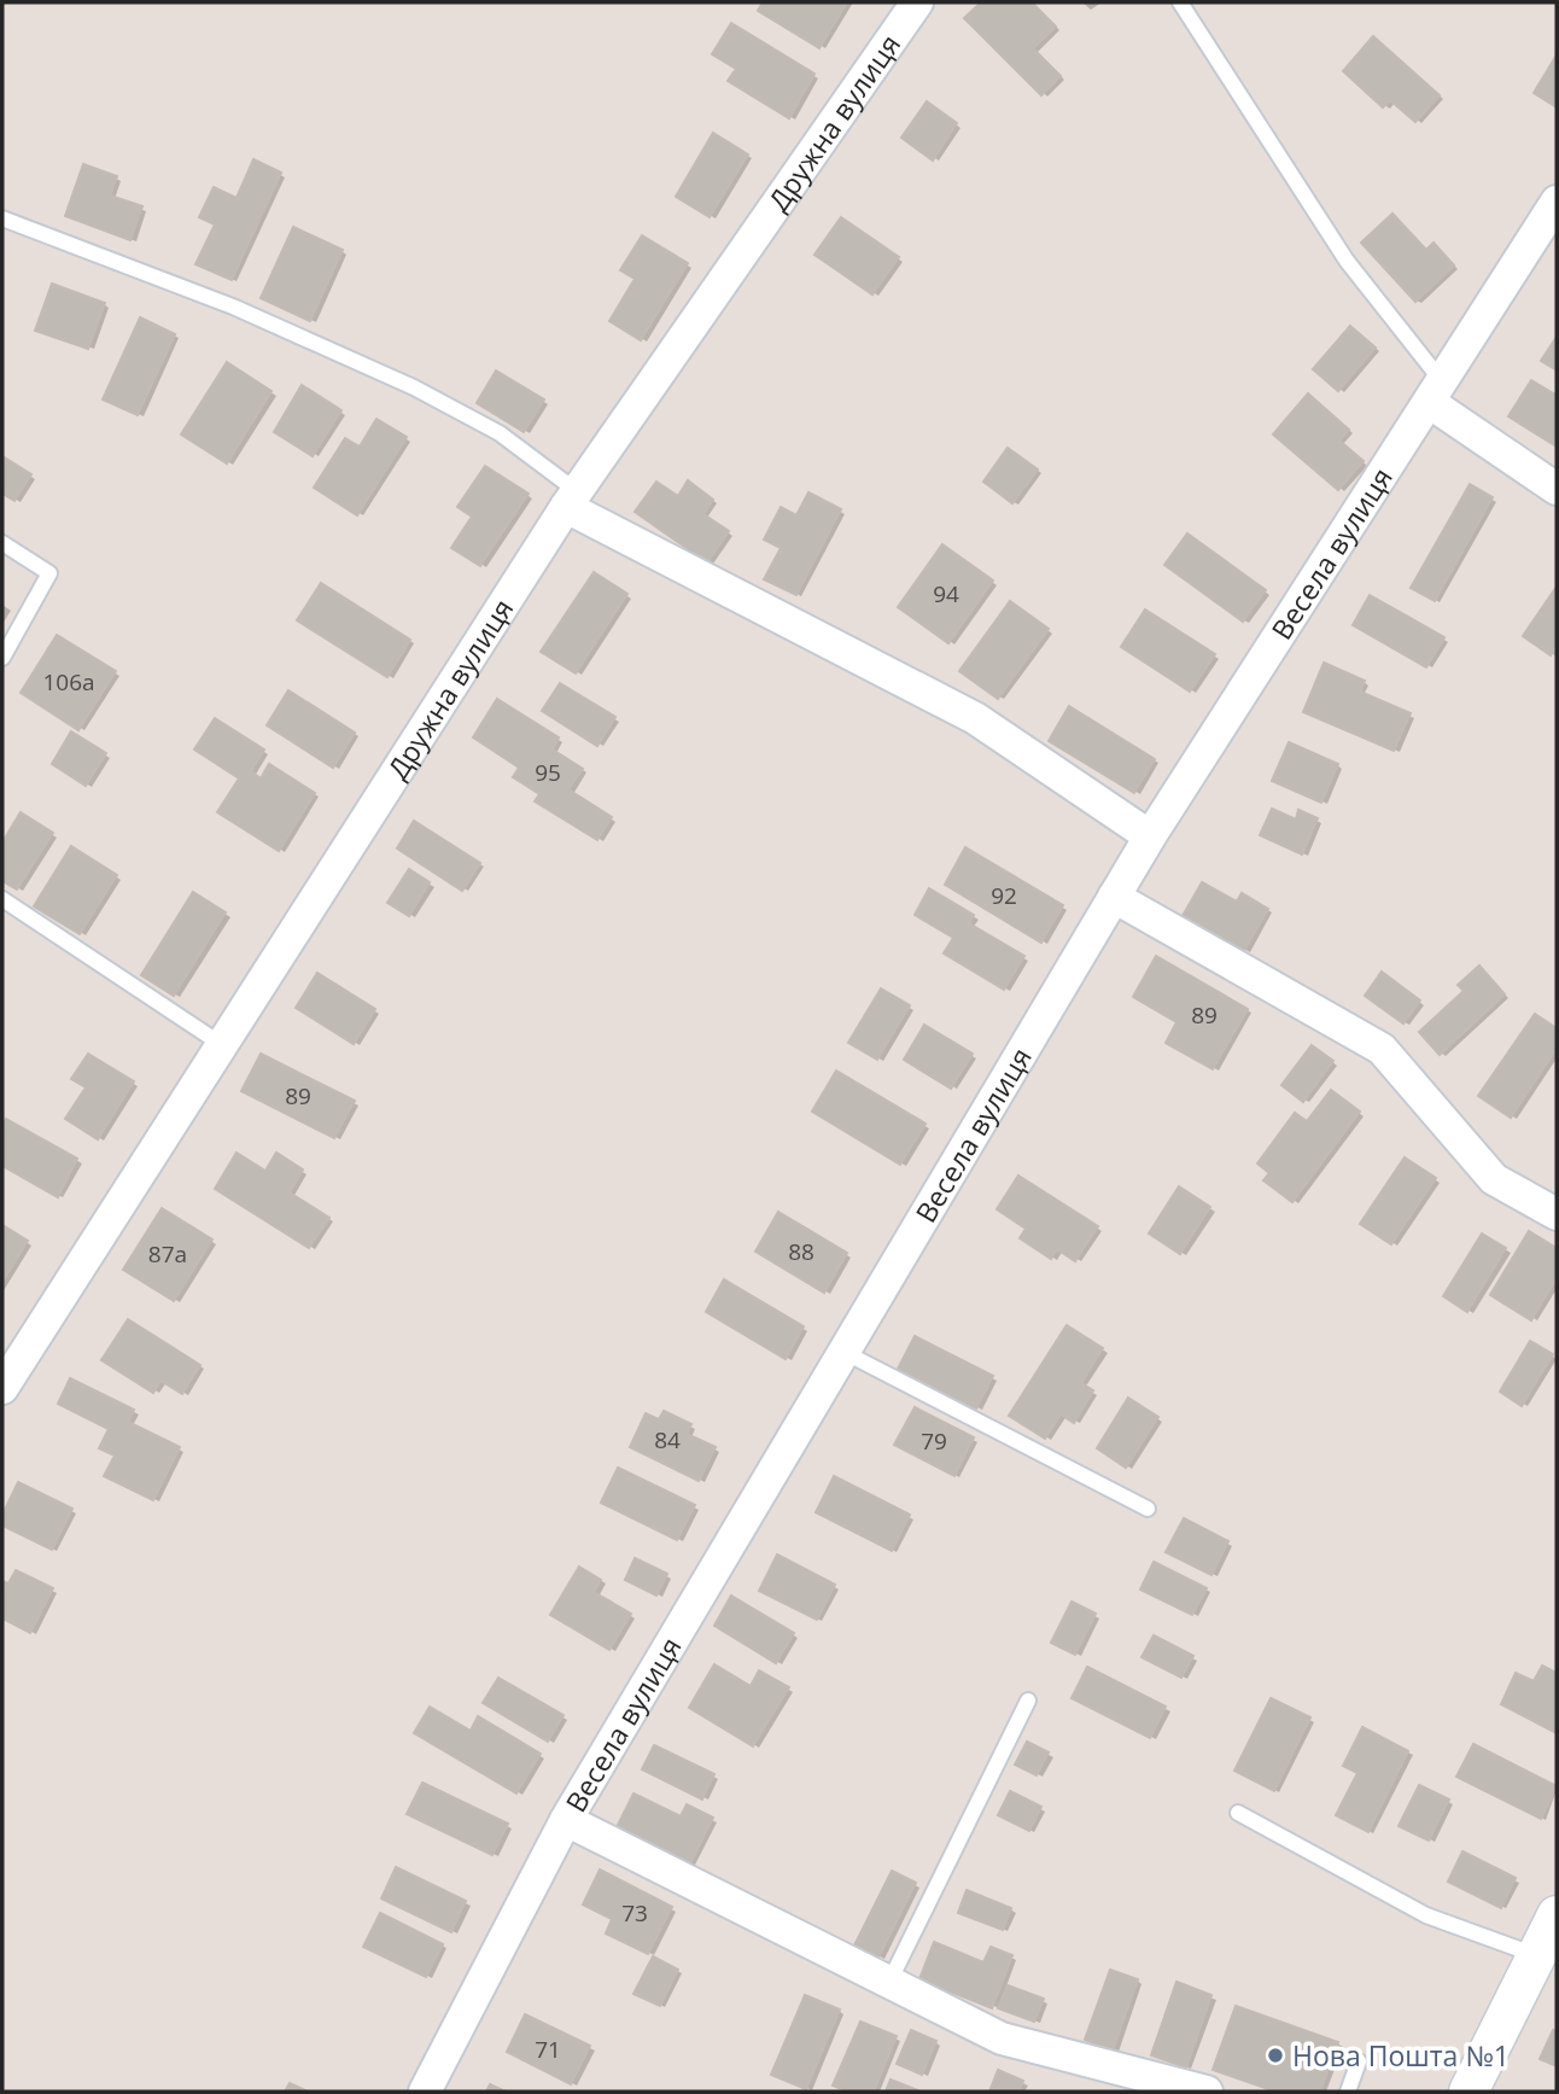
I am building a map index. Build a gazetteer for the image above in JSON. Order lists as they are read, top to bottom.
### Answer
{
  "streets": {
    "street": ["Дружна вулиця", "Весела вулиця"]
  },
  "places": ["Нова Пошта №1"],
  "house_numbers": [
    "94",
    "106а",
    "95",
    "92",
    "89",
    "89",
    "88",
    "87а",
    "84",
    "79",
    "73",
    "71"
  ]
}
